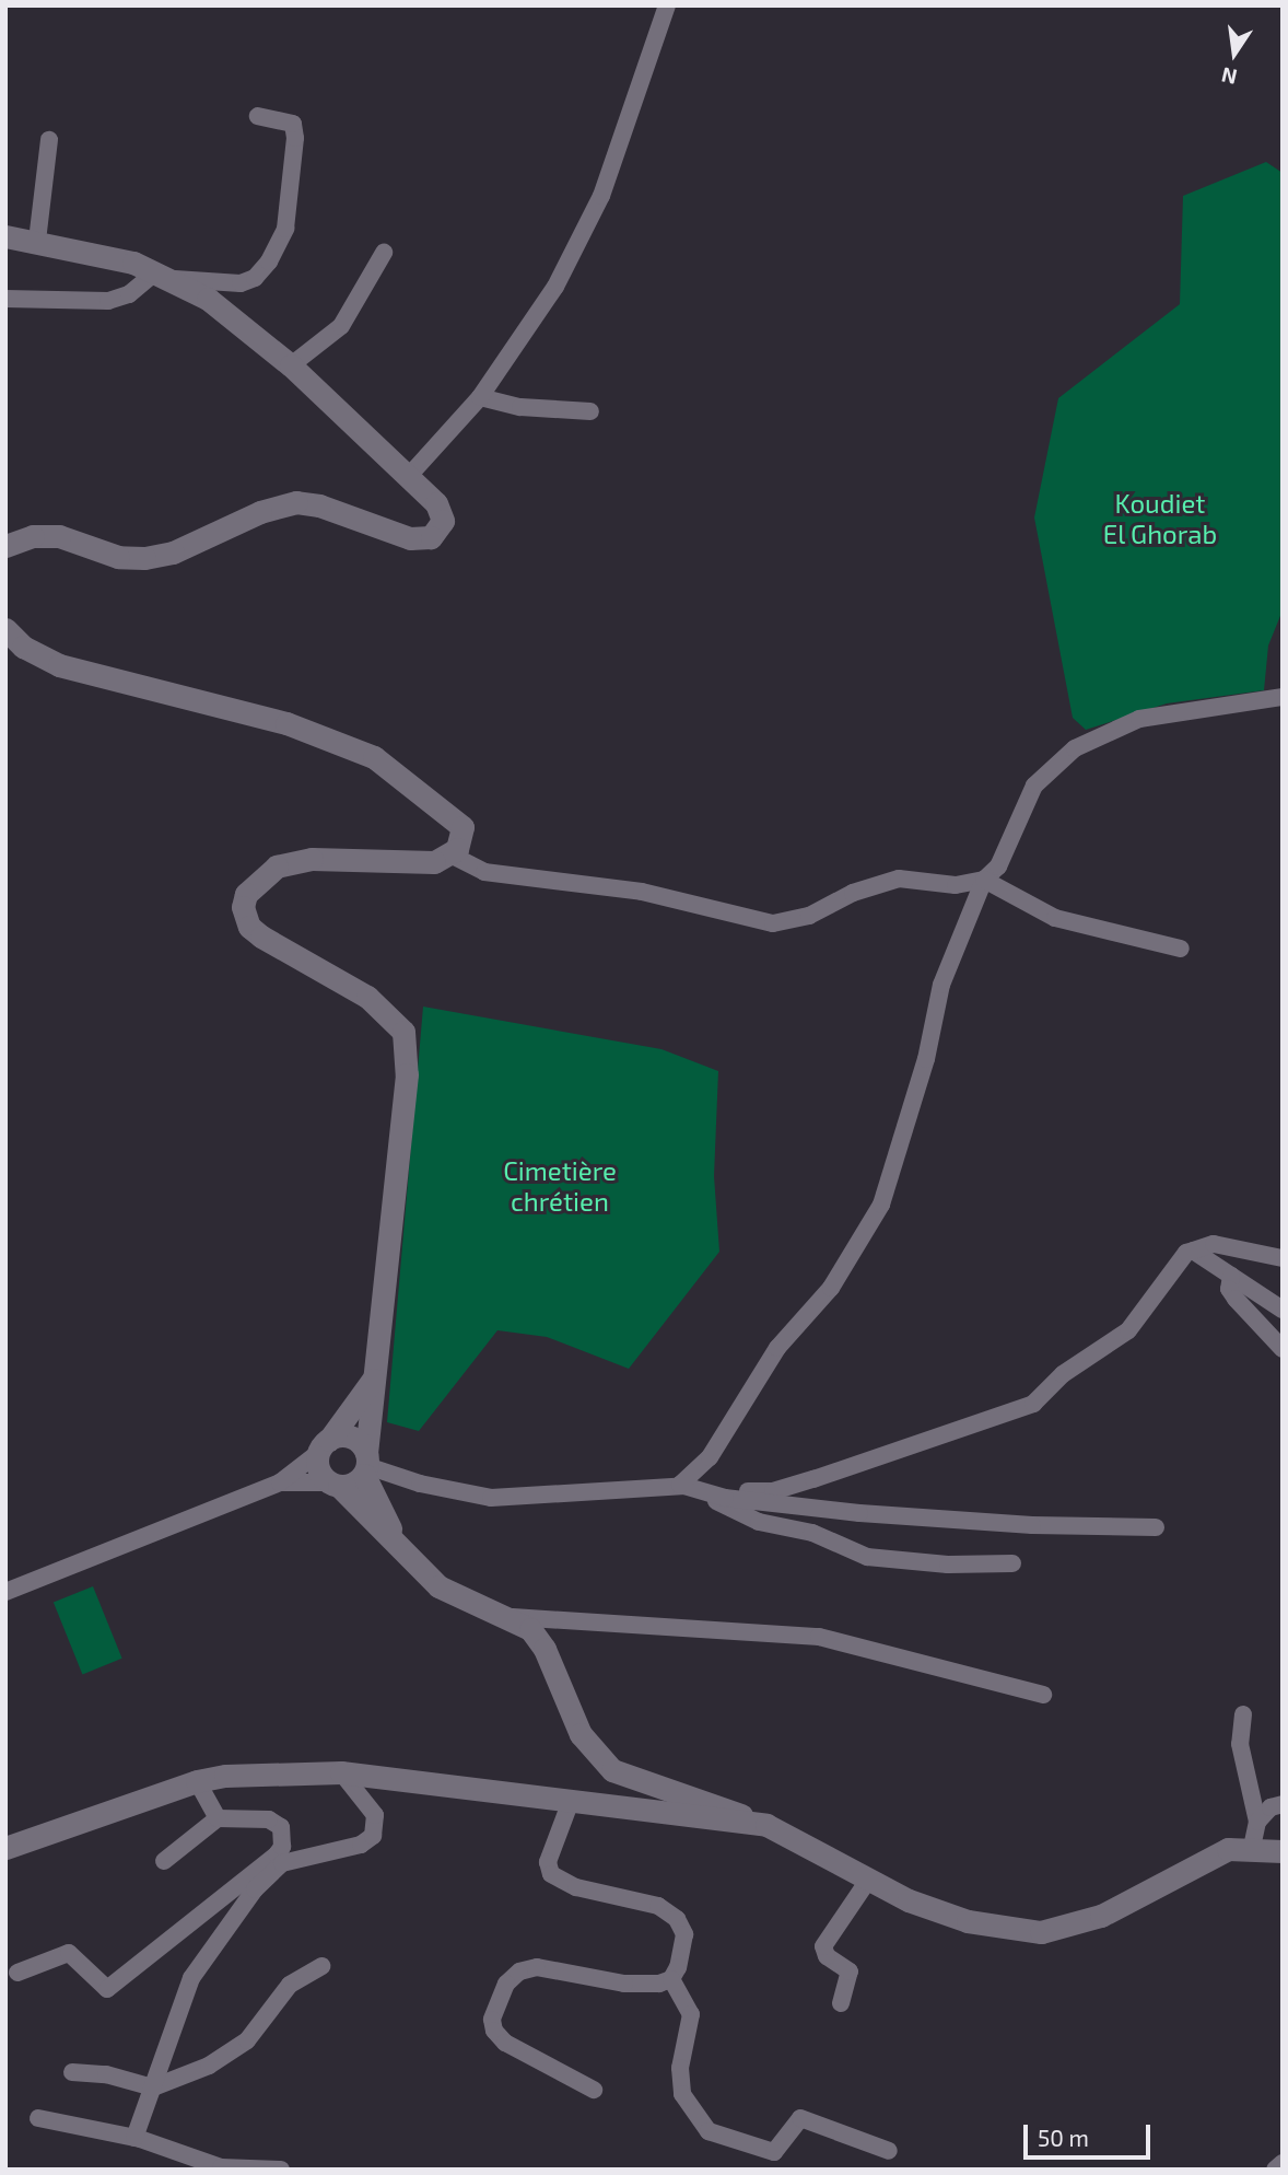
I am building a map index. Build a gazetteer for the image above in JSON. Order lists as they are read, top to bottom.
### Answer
{
  "parks": ["Koudiet El Ghorab", "Cimetière chrétien"],
  "scale_bar": "50 m",
  "north": "bottom"
}
